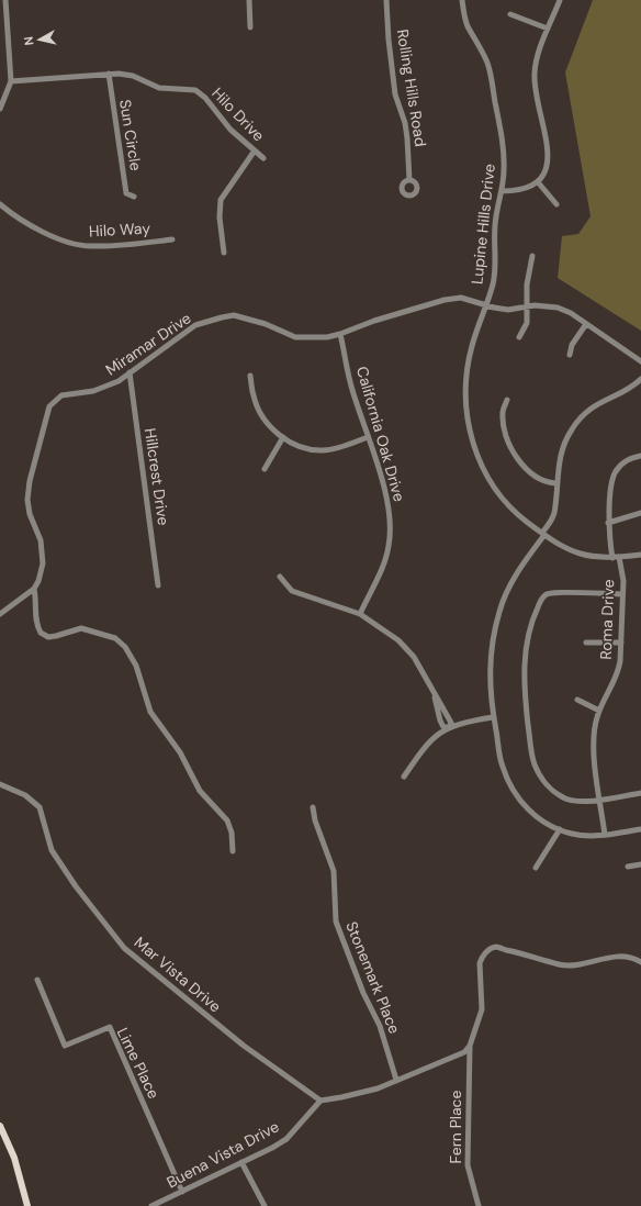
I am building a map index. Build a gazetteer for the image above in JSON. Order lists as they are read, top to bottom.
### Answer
{
  "streets": {
    "street": [
      "Rolling Hills Road",
      "Hilo Drive",
      "Sun Circle",
      "Lupine Hills Drive",
      "Hilo Way",
      "Miramar Drive",
      "California Oak Drive",
      "Hillcrest Drive",
      "Roma Drive",
      "Mar Vista Drive",
      "Stonemark Place",
      "Lime Place",
      "Fern Place",
      "Buena Vista Drive"
    ]
  },
  "crossings": [
    ["Hilo Drive", "Sun Circle"],
    ["Lupine Hills Drive", "Miramar Drive"],
    ["Lupine Hills Drive", "Roma Drive"],
    ["Miramar Drive", "California Oak Drive"],
    ["Miramar Drive", "Hillcrest Drive"],
    ["Mar Vista Drive", "Buena Vista Drive"],
    ["Lime Place", "Buena Vista Drive"]
  ],
  "north": "left"
}
